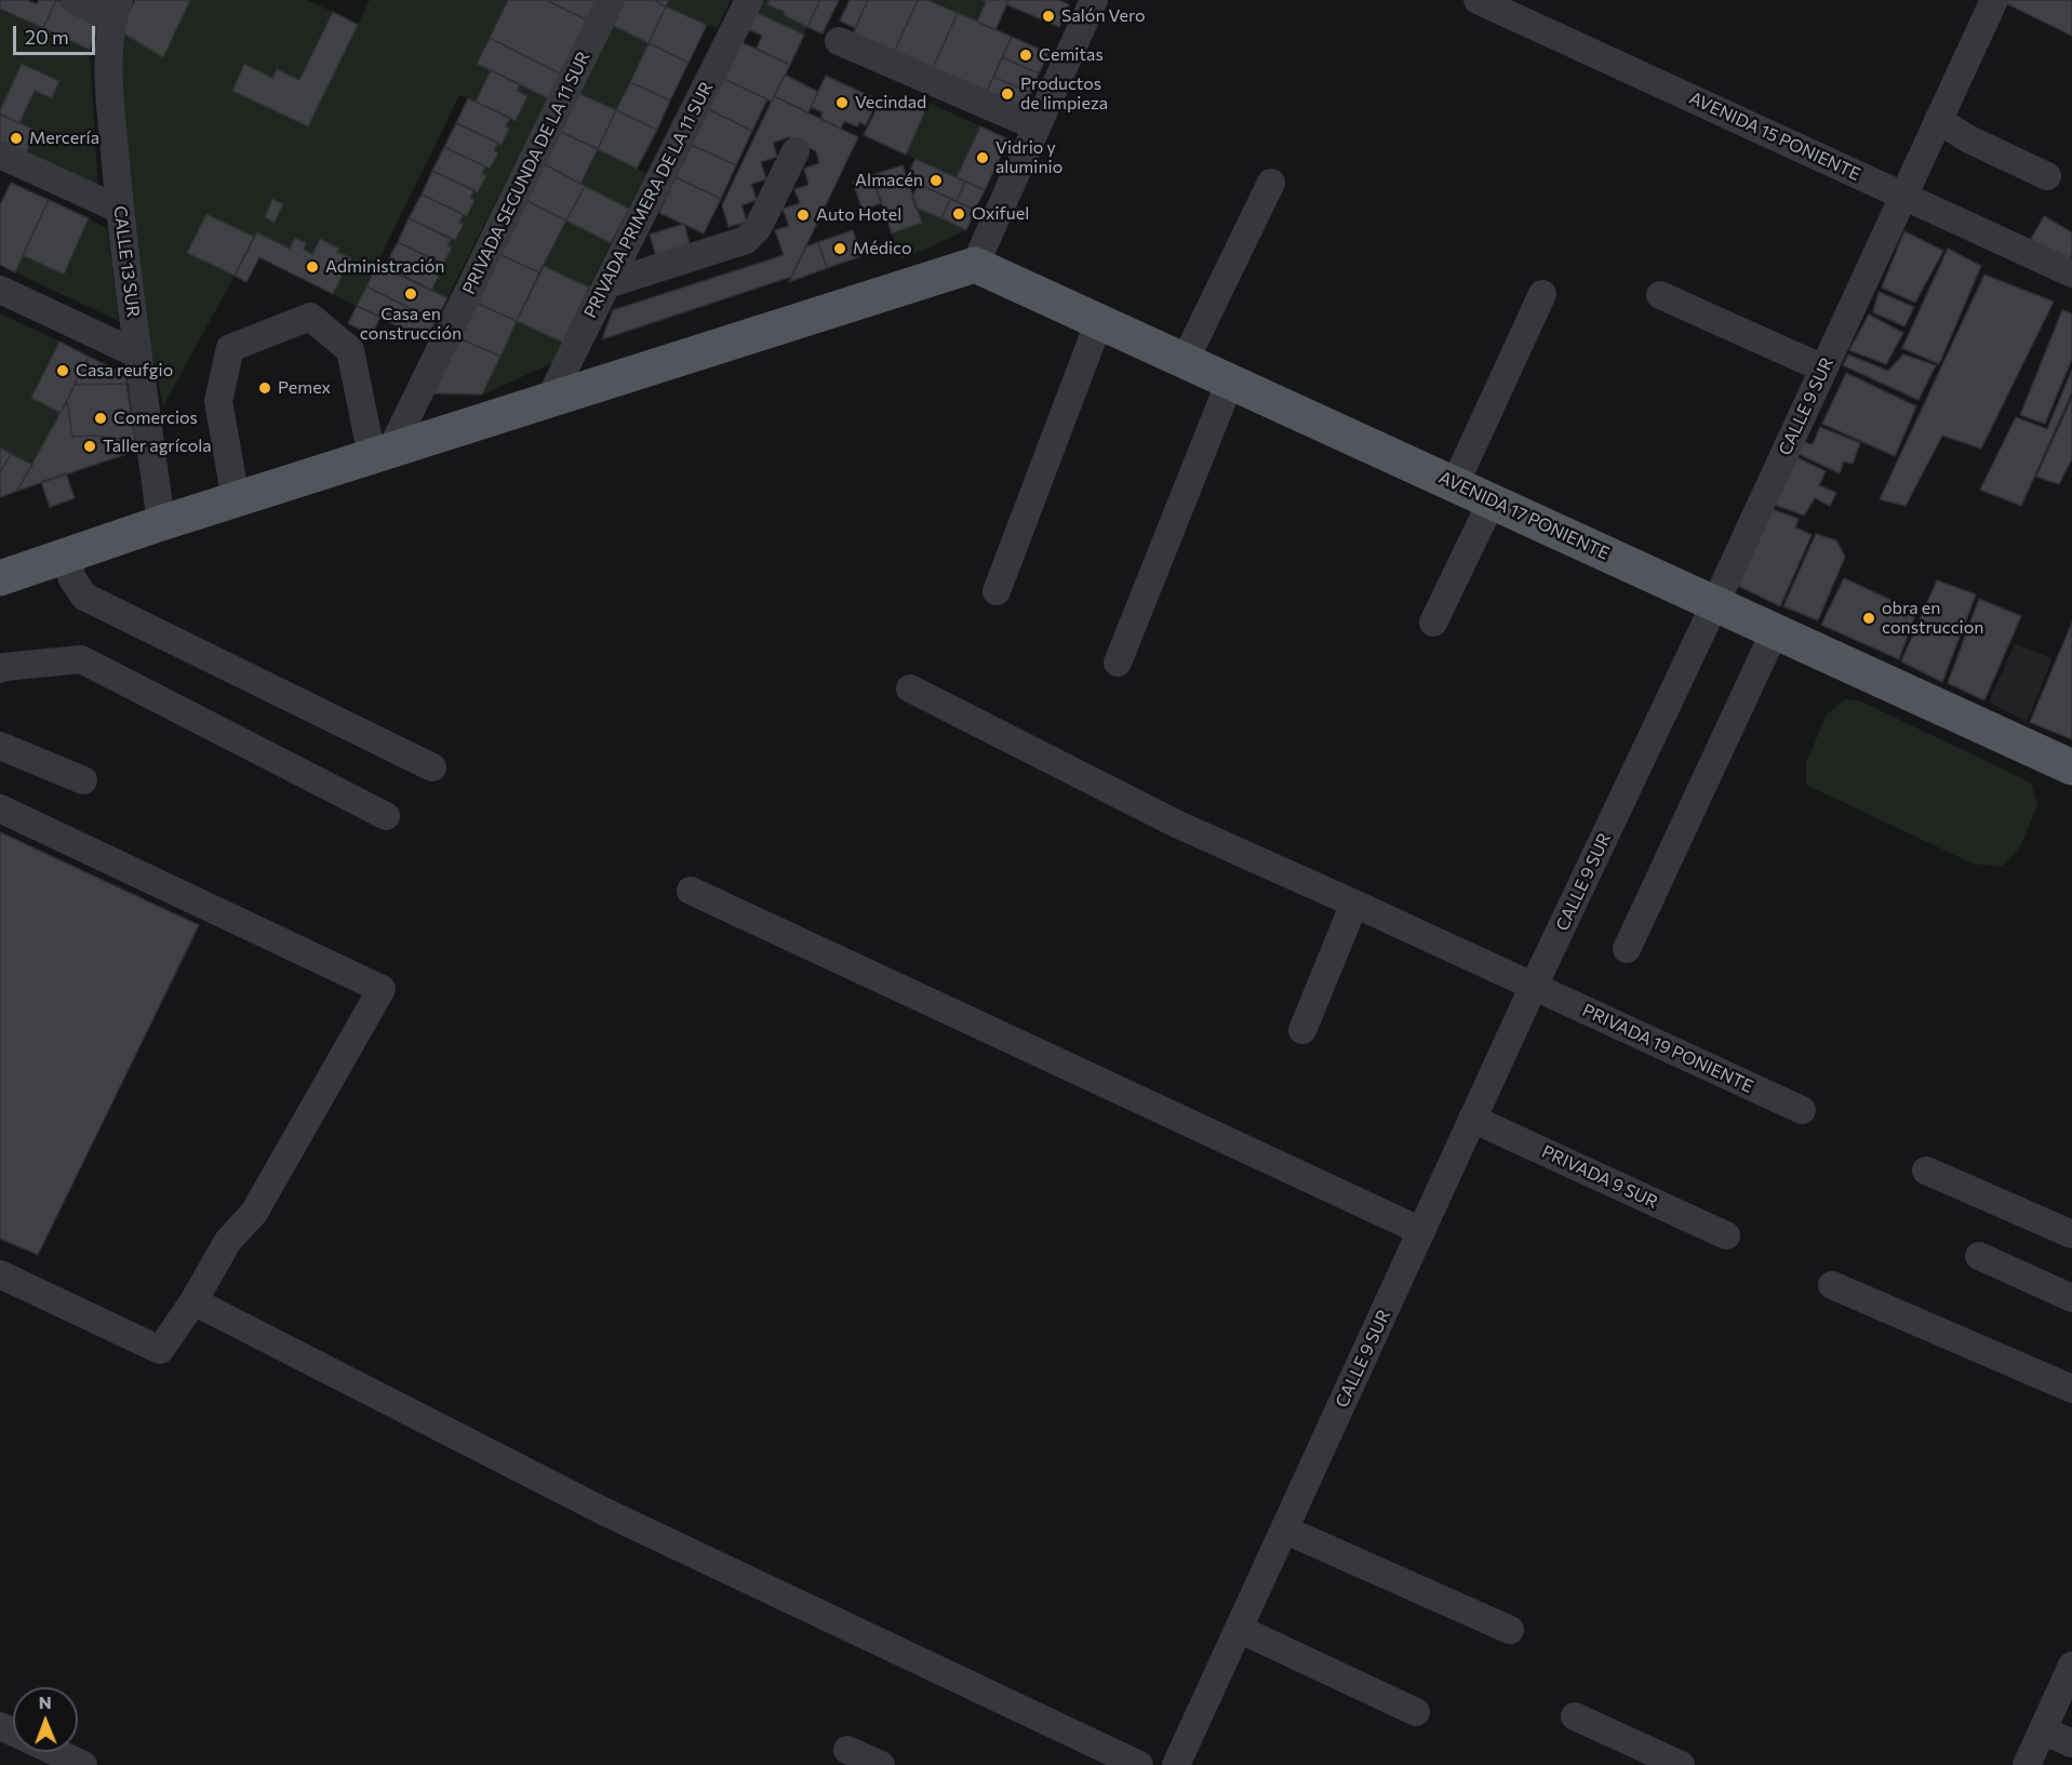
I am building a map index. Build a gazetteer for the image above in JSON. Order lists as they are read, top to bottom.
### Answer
{
  "streets": {
    "main road": ["AVENIDA 17 PONIENTE"],
    "street": [
      "AVENIDA 15 PONIENTE",
      "PRIVADA SEGUNDA DE LA 11 SUR",
      "PRIVADA PRIMERA DE LA 11 SUR",
      "CALLE 13 SUR",
      "CALLE 9 SUR",
      "PRIVADA 19 PONIENTE",
      "PRIVADA 9 SUR"
    ]
  },
  "crossings": [
    ["AVENIDA 15 PONIENTE", "CALLE 9 SUR"],
    ["CALLE 9 SUR", "AVENIDA 17 PONIENTE"],
    ["CALLE 9 SUR", "PRIVADA 19 PONIENTE"],
    ["CALLE 9 SUR", "PRIVADA 9 SUR"]
  ],
  "places": [
    "Salón Vero",
    "Cemitas",
    "Productos de limpieza",
    "Vecindad",
    "Mercería",
    "Vidrio y aluminio",
    "Almacén",
    "Oxifuel",
    "Auto Hotel",
    "Médico",
    "Administración",
    "Casa en construcción",
    "Casa reufgio",
    "Pemex",
    "Comercios",
    "Taller agrícola",
    "obra en construccion"
  ],
  "scale_bar": "20 m",
  "north": "top"
}
